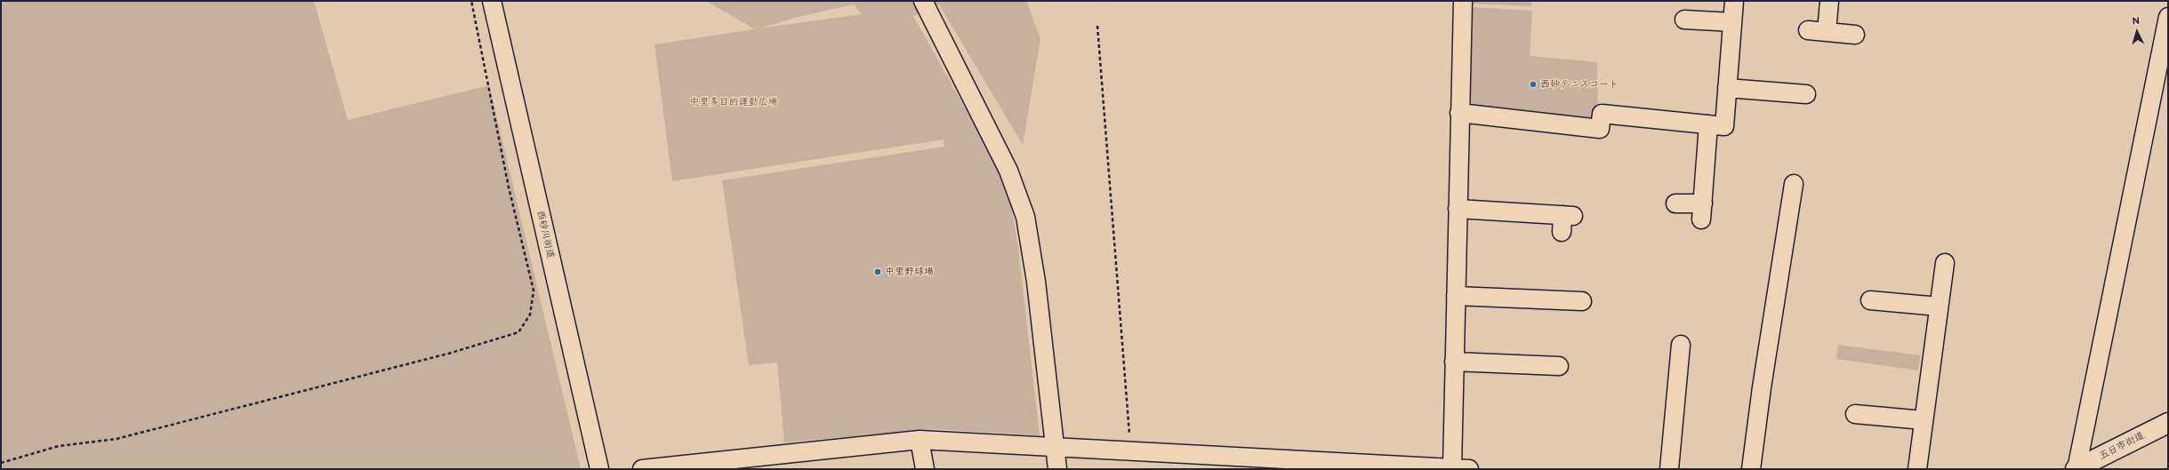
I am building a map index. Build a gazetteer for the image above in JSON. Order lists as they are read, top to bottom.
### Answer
{
  "streets": {
    "main road": ["五日市街道"],
    "street": ["西砂川街道"]
  },
  "parks": ["中里多目的運動広場"],
  "places": ["西砂テニスコート", "中里野球場"],
  "north": "top"
}
